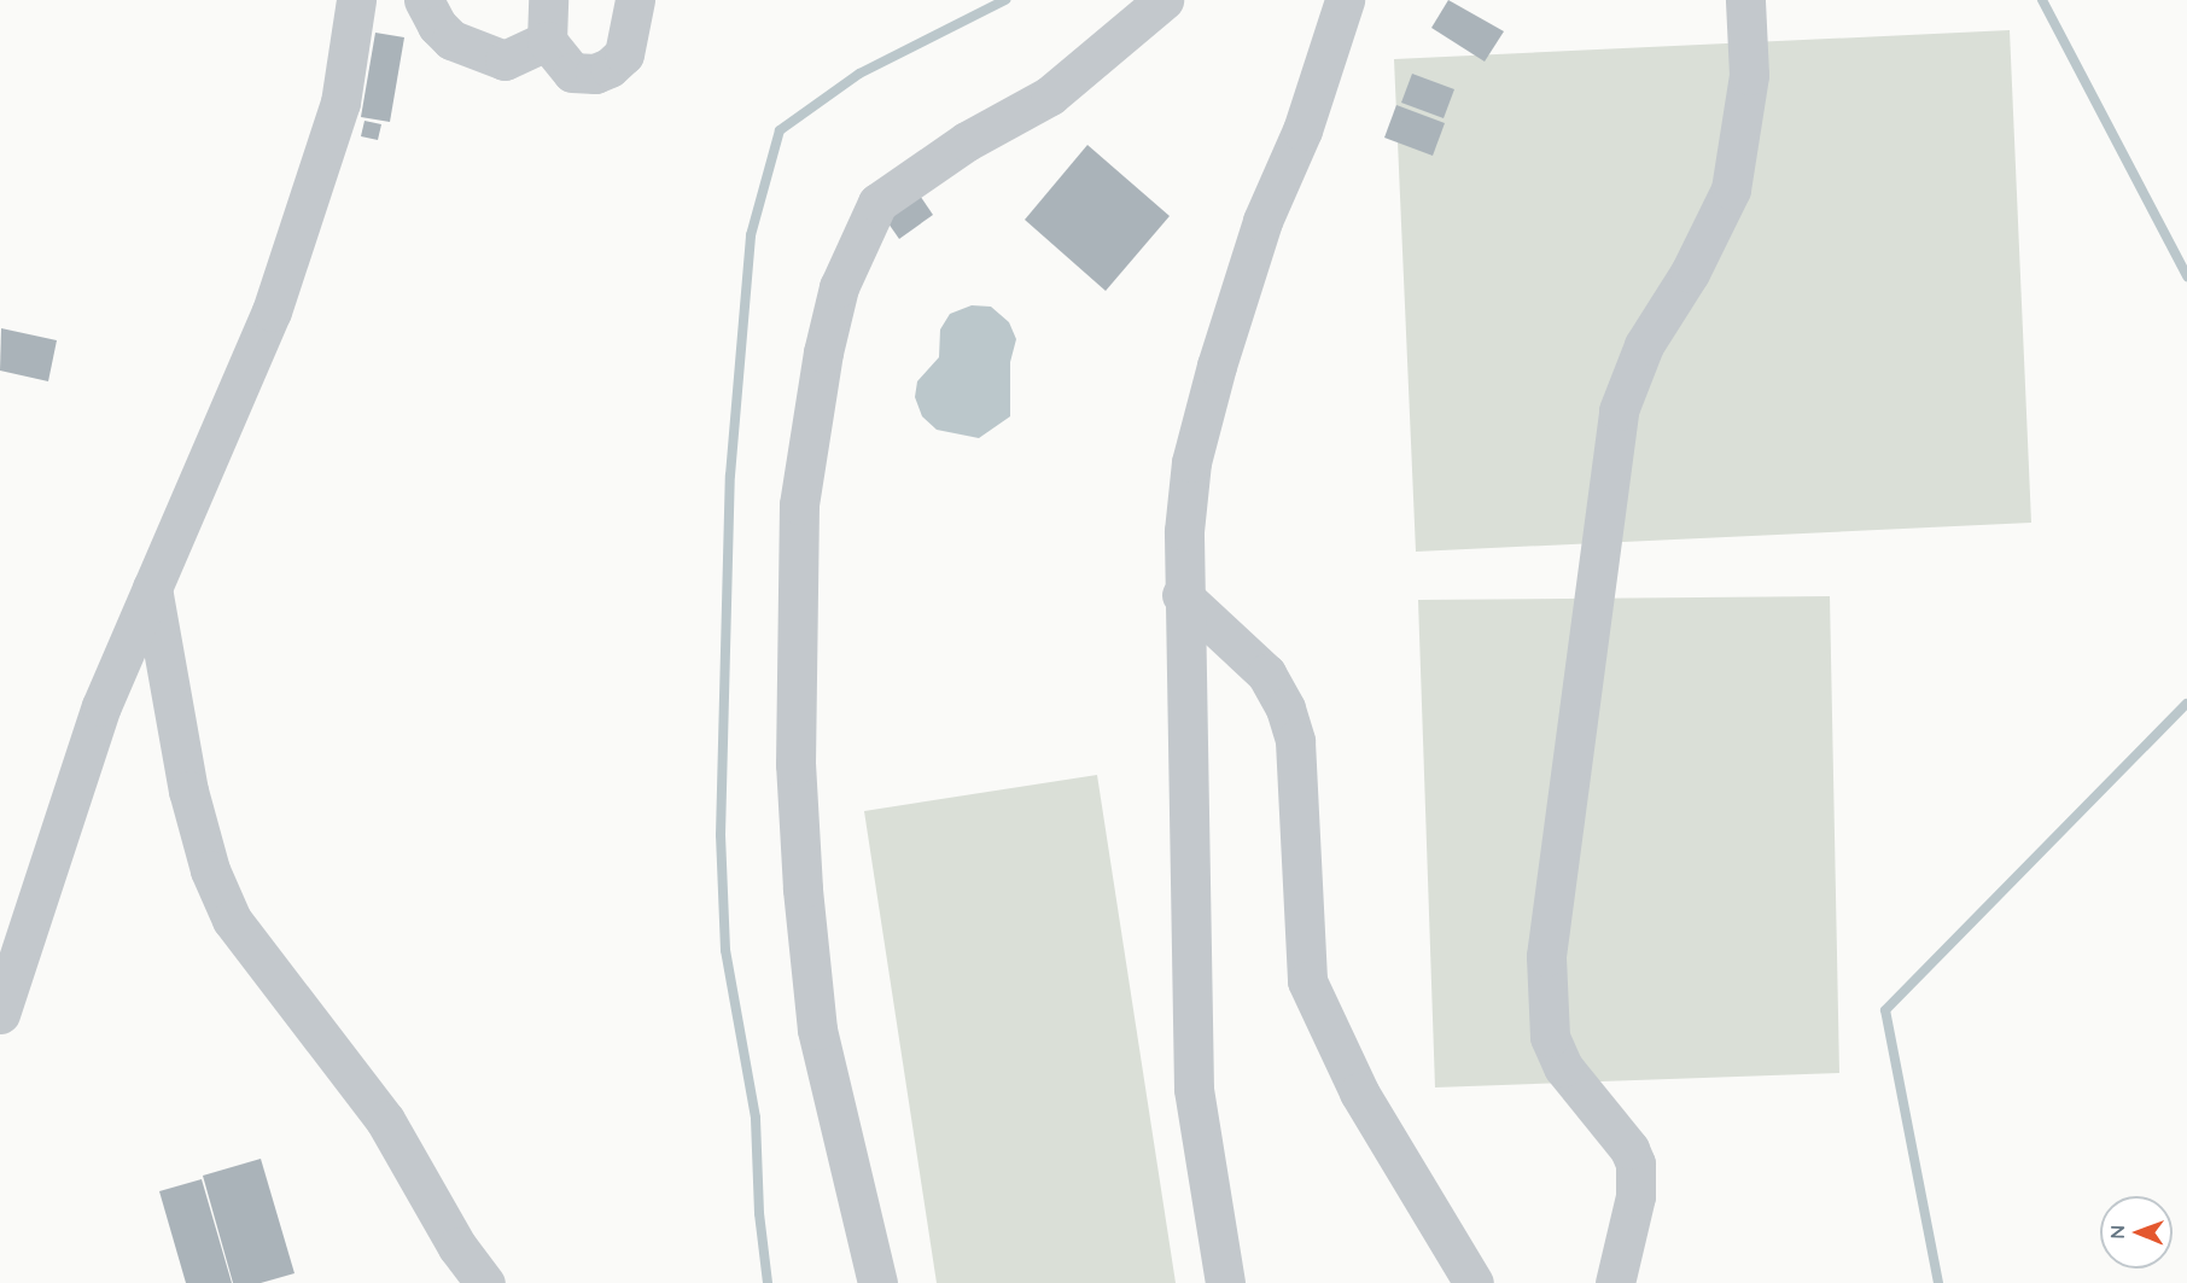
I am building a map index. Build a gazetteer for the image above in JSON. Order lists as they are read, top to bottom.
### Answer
{
  "north": "left"
}
